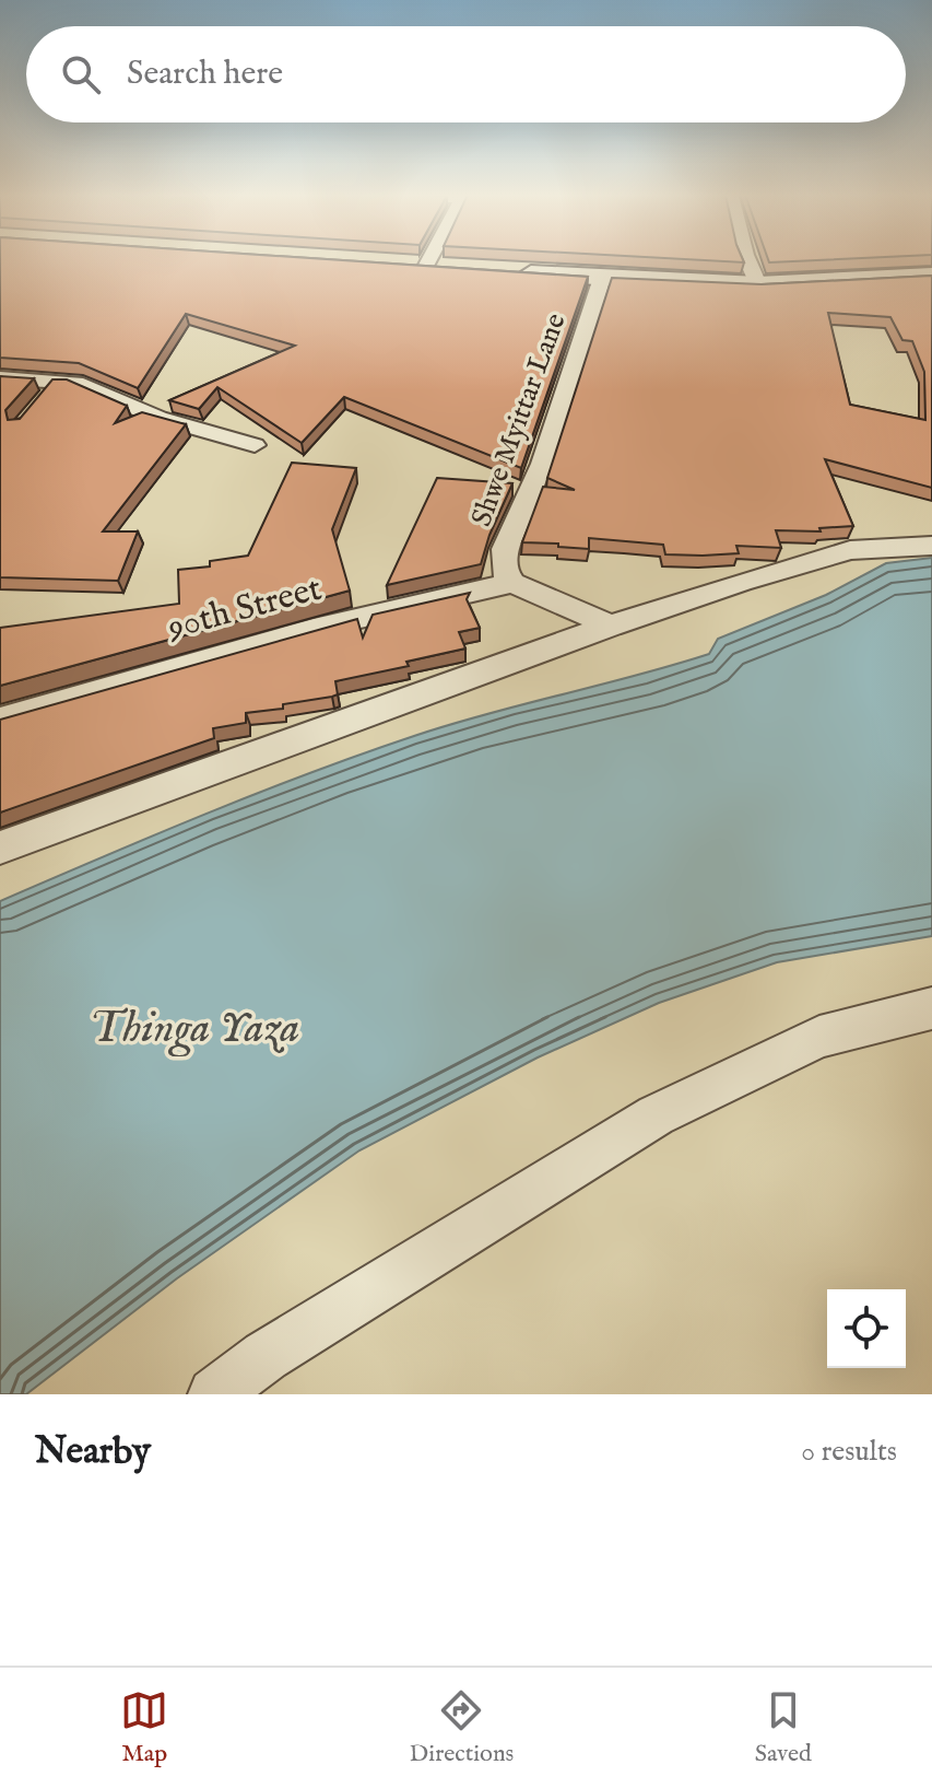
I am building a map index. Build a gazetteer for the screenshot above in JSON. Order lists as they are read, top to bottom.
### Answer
{
  "streets": {
    "street": ["Shwe Myittar Lane", "90th Street"]
  },
  "crossings": [
    ["Shwe Myittar Lane", "90th Street"]
  ],
  "water": ["Thinga Yaza"],
  "page": {
    "search": "Search here",
    "heading": ["Nearby", "0 results"],
    "nav": ["Map", "Directions", "Saved"]
  }
}
